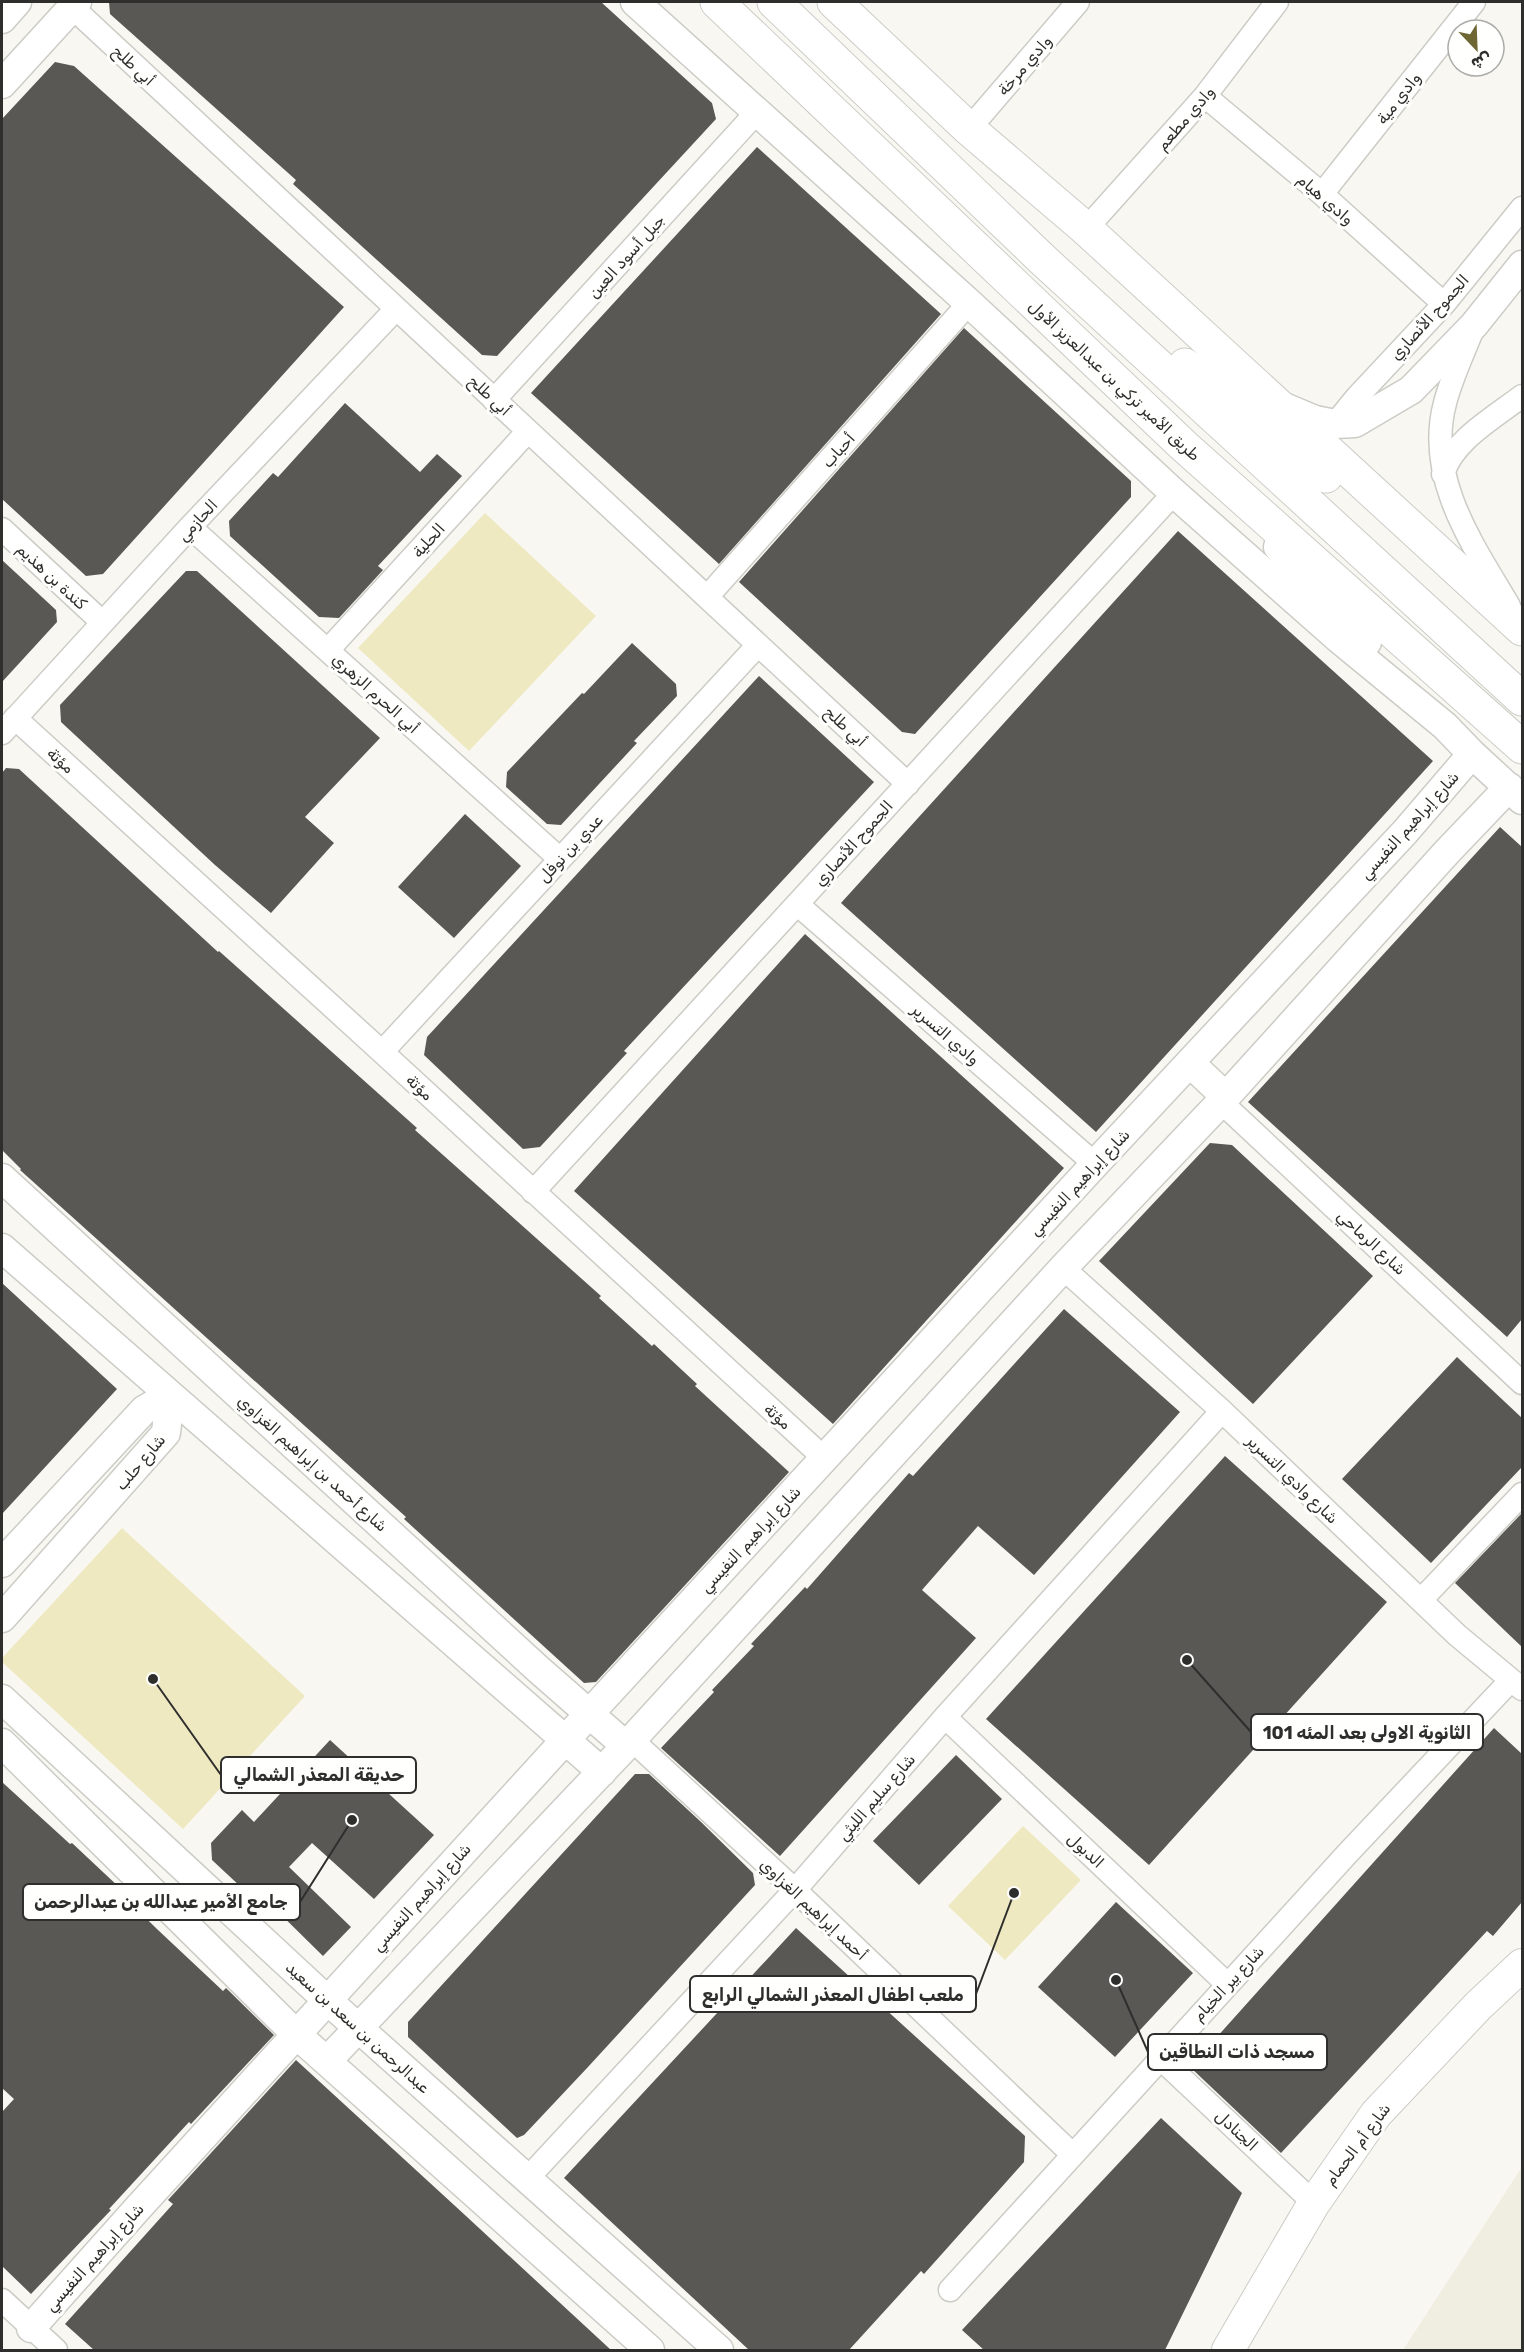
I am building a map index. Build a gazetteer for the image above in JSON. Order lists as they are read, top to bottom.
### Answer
{
  "streets": {
    "main road": ["طريق الأمير تركي بن عبدالعزيز الأول", "شارع أم الحمام"],
    "street": [
      "أبي طلح",
      "وادي مرخة",
      "وادي مية",
      "وادي مطعم",
      "وادي هيام",
      "جبل أسود العين",
      "الجموح الأنصاري",
      "أحباب",
      "الحازمي",
      "الحلية",
      "كندة بن هذيم",
      "أبي الحرم الزهري",
      "مؤتة",
      "شارع إبراهيم النفيسي",
      "عدي بن نوفل",
      "وادي التسرير",
      "شارع الرماحي",
      "شارع حلب",
      "شارع أحمد بن إبراهيم الغزاوي",
      "شارع وادي التسرير",
      "شارع سليم الليثي",
      "الدبول",
      "أحمد إبراهيم الغزاوي",
      "شارع بير الخيام",
      "عبدالرحمن بن سعد بن سعيد",
      "الجنادل"
    ]
  },
  "crossings": [
    ["أبي طلح", "جبل أسود العين"],
    ["أبي طلح", "الجموح الأنصاري"],
    ["أبي طلح", "أحباب"],
    ["أبي طلح", "الحازمي"],
    ["أبي طلح", "الحلية"],
    ["أبي طلح", "عدي بن نوفل"],
    ["وادي مية", "وادي هيام"],
    ["وادي مطعم", "وادي هيام"],
    ["وادي هيام", "الجموح الأنصاري"],
    ["الجموح الأنصاري", "مؤتة"],
    ["الجموح الأنصاري", "وادي التسرير"],
    ["الحازمي", "كندة بن هذيم"],
    ["الحازمي", "أبي الحرم الزهري"],
    ["الحازمي", "مؤتة"],
    ["الحلية", "أبي الحرم الزهري"],
    ["أبي الحرم الزهري", "عدي بن نوفل"],
    ["مؤتة", "شارع إبراهيم النفيسي"],
    ["مؤتة", "عدي بن نوفل"],
    ["شارع إبراهيم النفيسي", "وادي التسرير"],
    ["شارع إبراهيم النفيسي", "شارع أحمد بن إبراهيم الغزاوي"],
    ["شارع إبراهيم النفيسي", "عبدالرحمن بن سعد بن سعيد"],
    ["شارع أحمد بن إبراهيم الغزاوي", "أحمد إبراهيم الغزاوي"],
    ["شارع وادي التسرير", "شارع سليم الليثي"],
    ["شارع وادي التسرير", "شارع بير الخيام"],
    ["شارع سليم الليثي", "الدبول"],
    ["شارع سليم الليثي", "أحمد إبراهيم الغزاوي"],
    ["شارع سليم الليثي", "عبدالرحمن بن سعد بن سعيد"],
    ["الدبول", "شارع بير الخيام"],
    ["أحمد إبراهيم الغزاوي", "شارع بير الخيام"],
    ["شارع بير الخيام", "الجنادل"],
    ["الجنادل", "شارع أم الحمام"]
  ],
  "places": [
    "الثانوية الاولى بعد المئه 101",
    "حديقة المعذر الشمالي",
    "جامع الأمير عبدالله بن عبدالرحمن",
    "ملعب اطفال المعذر الشمالي الرابع",
    "مسجد ذات النطاقين"
  ],
  "north": "bottom right"
}
